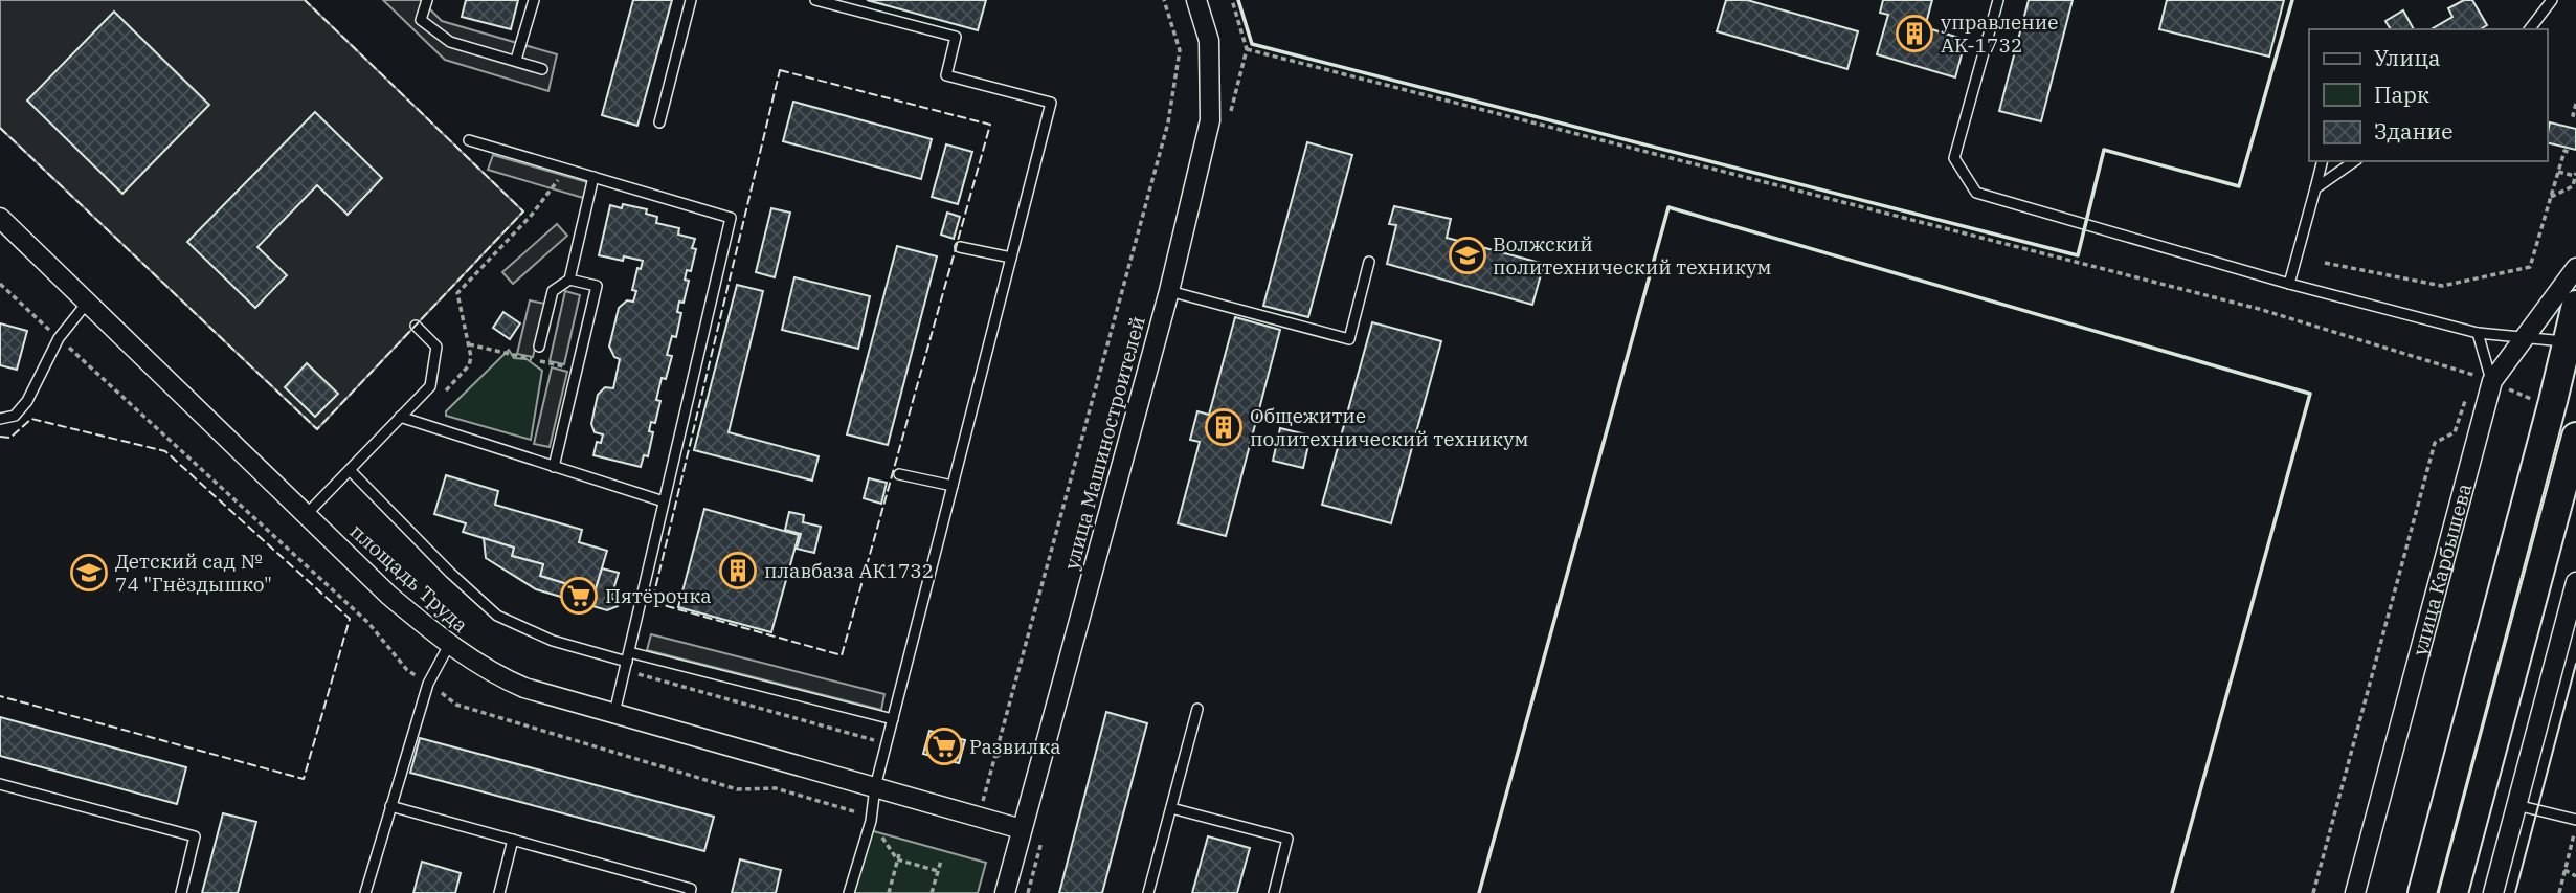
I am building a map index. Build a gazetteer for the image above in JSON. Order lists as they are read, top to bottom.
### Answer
{
  "streets": {
    "street": ["улица Машиностроителей", "улица Карбышева", "площадь Труда"]
  },
  "crossings": [
    ["улица Машиностроителей", "площадь Труда"]
  ],
  "places": {
    "building": ["управление AK-1732", "Общежитие политехнический техникум", "плавбаза АК1732"],
    "school or university": ["Волжский политехнический техникум", "Детский сад № 74 \"Гнёздышко\""],
    "supermarket": ["Пятёрочка", "Развилка"]
  },
  "legend": ["Улица", "Парк", "Здание"]
}
